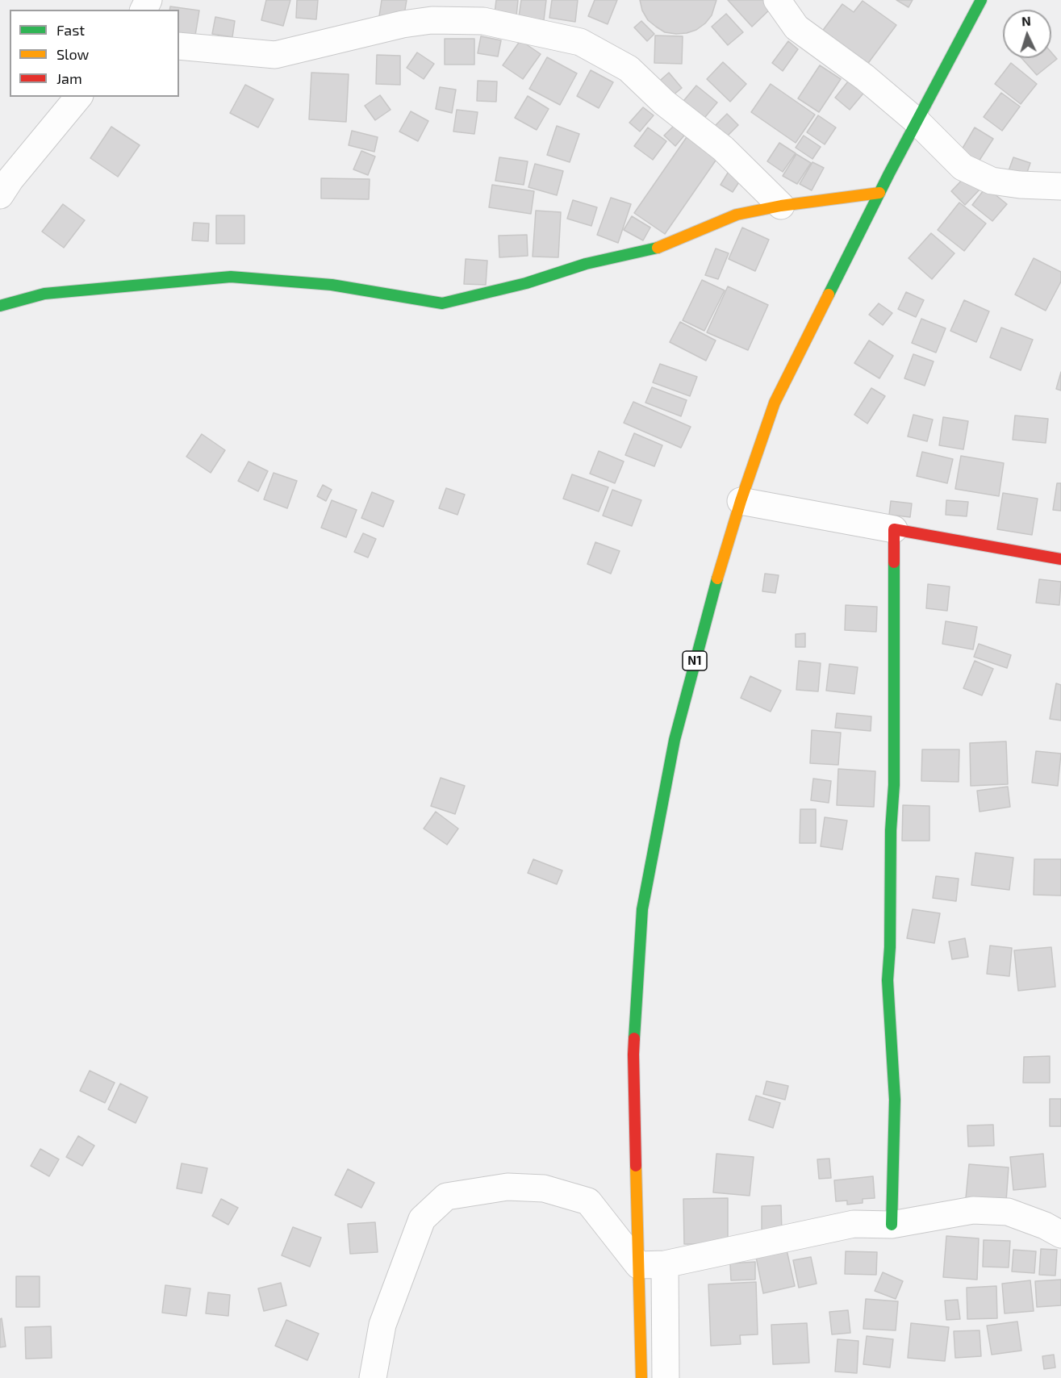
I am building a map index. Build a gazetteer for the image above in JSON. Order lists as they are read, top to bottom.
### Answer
{
  "streets": {
    "main road": ["N1"]
  },
  "legend": ["Fast", "Slow", "Jam"],
  "north": "top"
}
